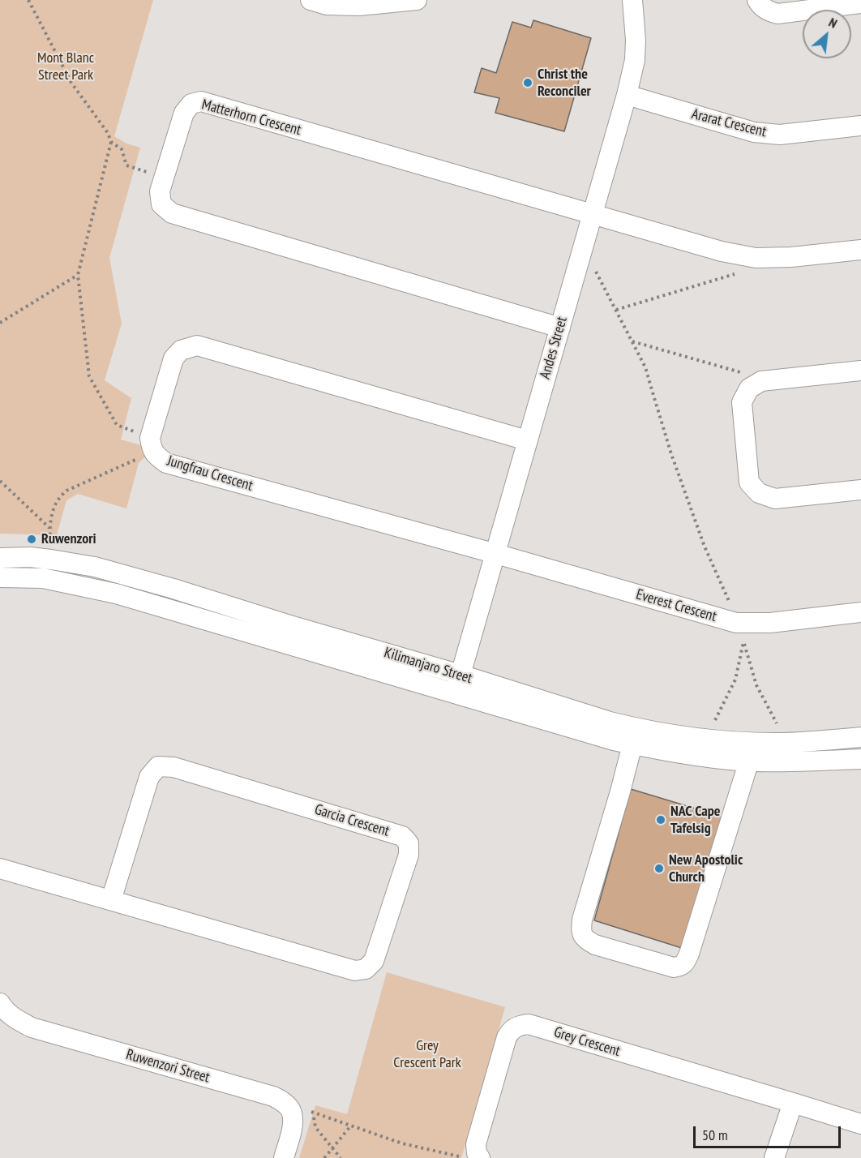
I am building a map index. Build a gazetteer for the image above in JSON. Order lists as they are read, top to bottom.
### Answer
{
  "streets": {
    "street": [
      "Matterhorn Crescent",
      "Ararat Crescent",
      "Andes Street",
      "Jungfrau Crescent",
      "Everest Crescent",
      "Kilimanjaro Street",
      "Garcia Crescent",
      "Grey Crescent",
      "Ruwenzori Street"
    ]
  },
  "crossings": [
    ["Matterhorn Crescent", "Andes Street"],
    ["Ararat Crescent", "Andes Street"],
    ["Andes Street", "Jungfrau Crescent"],
    ["Andes Street", "Everest Crescent"],
    ["Andes Street", "Kilimanjaro Street"],
    ["Jungfrau Crescent", "Everest Crescent"]
  ],
  "parks": ["Mont Blanc Street Park", "Grey Crescent Park"],
  "places": [
    "Christ the Reconciler",
    "Ruwenzori",
    "NAC Cape Tafelsig",
    "New Apostolic Church"
  ],
  "scale_bar": "50 m",
  "north": "top right"
}
